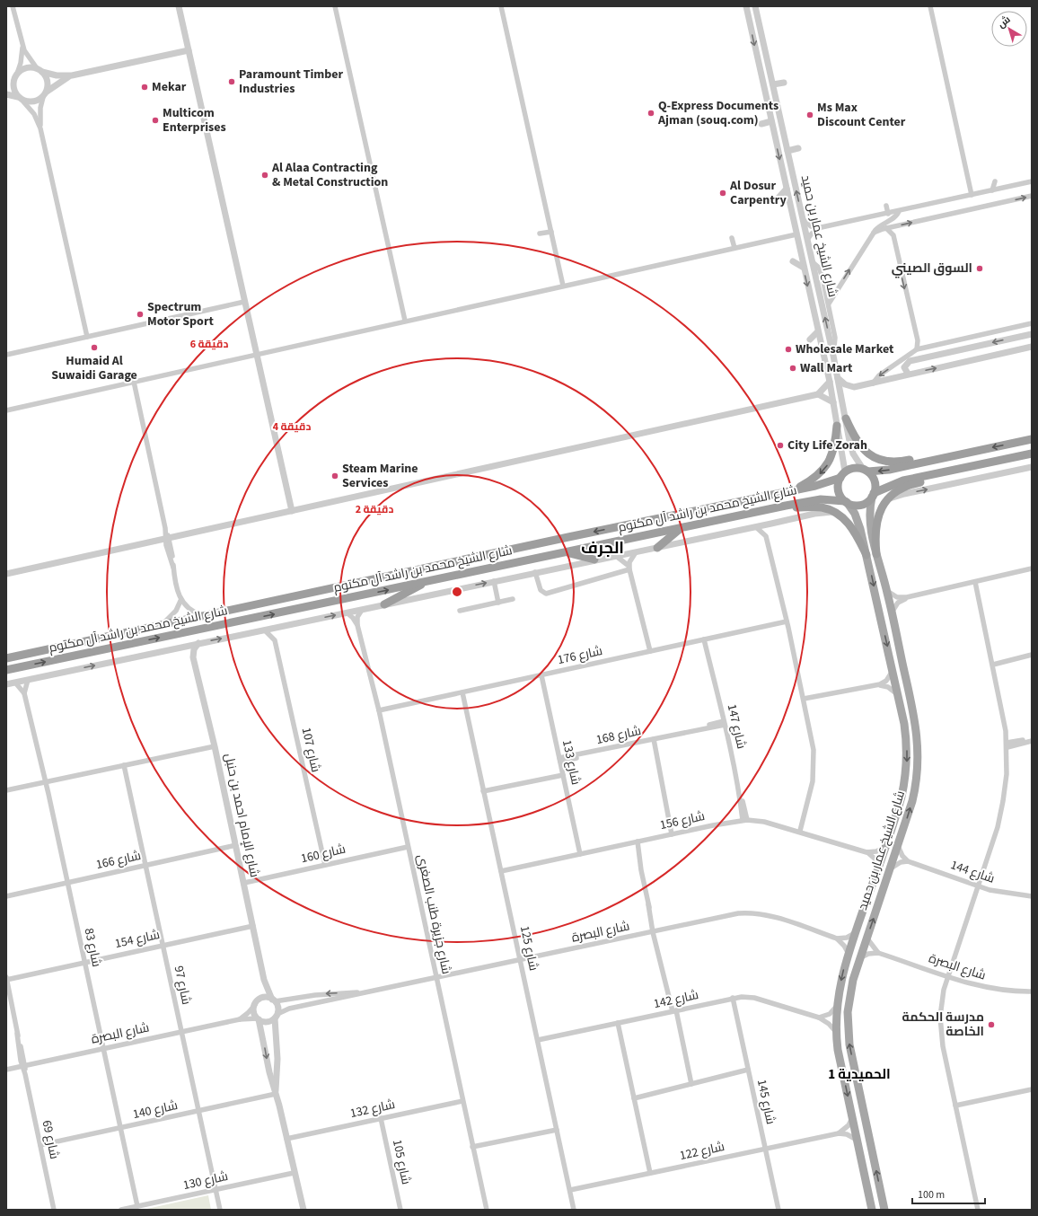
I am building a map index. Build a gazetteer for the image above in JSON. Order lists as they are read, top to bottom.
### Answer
{
  "streets": {
    "highway": ["شارع الشيخ محمد بن راشد آل مكتوم"],
    "main road": ["شارع الشيخ عمار بن حميد"],
    "street": [
      "شارع 176",
      "شارع 147",
      "شارع 168",
      "شارع 107",
      "شارع 133",
      "شارع الإمام احمد بن حنبل",
      "شارع 156",
      "شارع 160",
      "شارع 166",
      "شارع 144",
      "شارع جزيرة طنب الصغرى",
      "شارع البصرة",
      "شارع 154",
      "شارع 83",
      "شارع 125",
      "شارع 97",
      "شارع 142",
      "شارع 145",
      "شارع 132",
      "شارع 140",
      "شارع 69",
      "شارع 122",
      "شارع 105",
      "شارع 130"
    ]
  },
  "crossings": [
    ["شارع الشيخ عمار بن حميد", "شارع الشيخ محمد بن راشد آل مكتوم"],
    ["شارع الشيخ عمار بن حميد", "شارع 142"],
    ["شارع 176", "شارع 147"],
    ["شارع 176", "شارع 133"],
    ["شارع 176", "شارع جزيرة طنب الصغرى"],
    ["شارع 176", "شارع 125"],
    ["شارع 147", "شارع 168"],
    ["شارع 147", "شارع 156"],
    ["شارع 168", "شارع 133"],
    ["شارع 107", "شارع 160"],
    ["شارع 133", "شارع 156"],
    ["شارع الإمام احمد بن حنبل", "شارع 160"],
    ["شارع الإمام احمد بن حنبل", "شارع 166"],
    ["شارع الإمام احمد بن حنبل", "شارع البصرة"],
    ["شارع الإمام احمد بن حنبل", "شارع 154"],
    ["شارع 156", "شارع 125"],
    ["شارع 160", "شارع جزيرة طنب الصغرى"],
    ["شارع 166", "شارع 83"],
    ["شارع 166", "شارع 97"],
    ["شارع جزيرة طنب الصغرى", "شارع البصرة"],
    ["شارع جزيرة طنب الصغرى", "شارع 132"],
    ["شارع البصرة", "شارع 83"],
    ["شارع البصرة", "شارع 125"],
    ["شارع البصرة", "شارع 97"],
    ["شارع البصرة", "شارع 69"],
    ["شارع 154", "شارع 83"],
    ["شارع 154", "شارع 97"],
    ["شارع 154", "شارع 69"],
    ["شارع 83", "شارع 140"],
    ["شارع 83", "شارع 130"],
    ["شارع 125", "شارع 142"],
    ["شارع 125", "شارع 122"],
    ["شارع 97", "شارع 140"],
    ["شارع 97", "شارع 130"],
    ["شارع 142", "شارع 145"],
    ["شارع 145", "شارع 122"],
    ["شارع 132", "شارع 105"],
    ["شارع 140", "شارع 69"]
  ],
  "districts": ["الجرف", "الحميدية 1"],
  "places": [
    "Paramount Timber Industries",
    "Mekar",
    "Q-Express Documents Ajman (souq.com)",
    "Ms Max Discount Center",
    "Multicom Enterprises",
    "Al Alaa Contracting & Metal Construction",
    "Al Dosur Carpentry",
    "السوق الصيني",
    "Spectrum Motor Sport",
    "Humaid Al Suwaidi Garage",
    "Wholesale Market",
    "Wall Mart",
    "City Life Zorah",
    "Steam Marine Services",
    "مدرسة الحكمة الخاصة"
  ],
  "scale_bar": "100 m",
  "north": "top left",
  "rings": ["6 دقيقة", "4 دقيقة", "2 دقيقة"]
}
